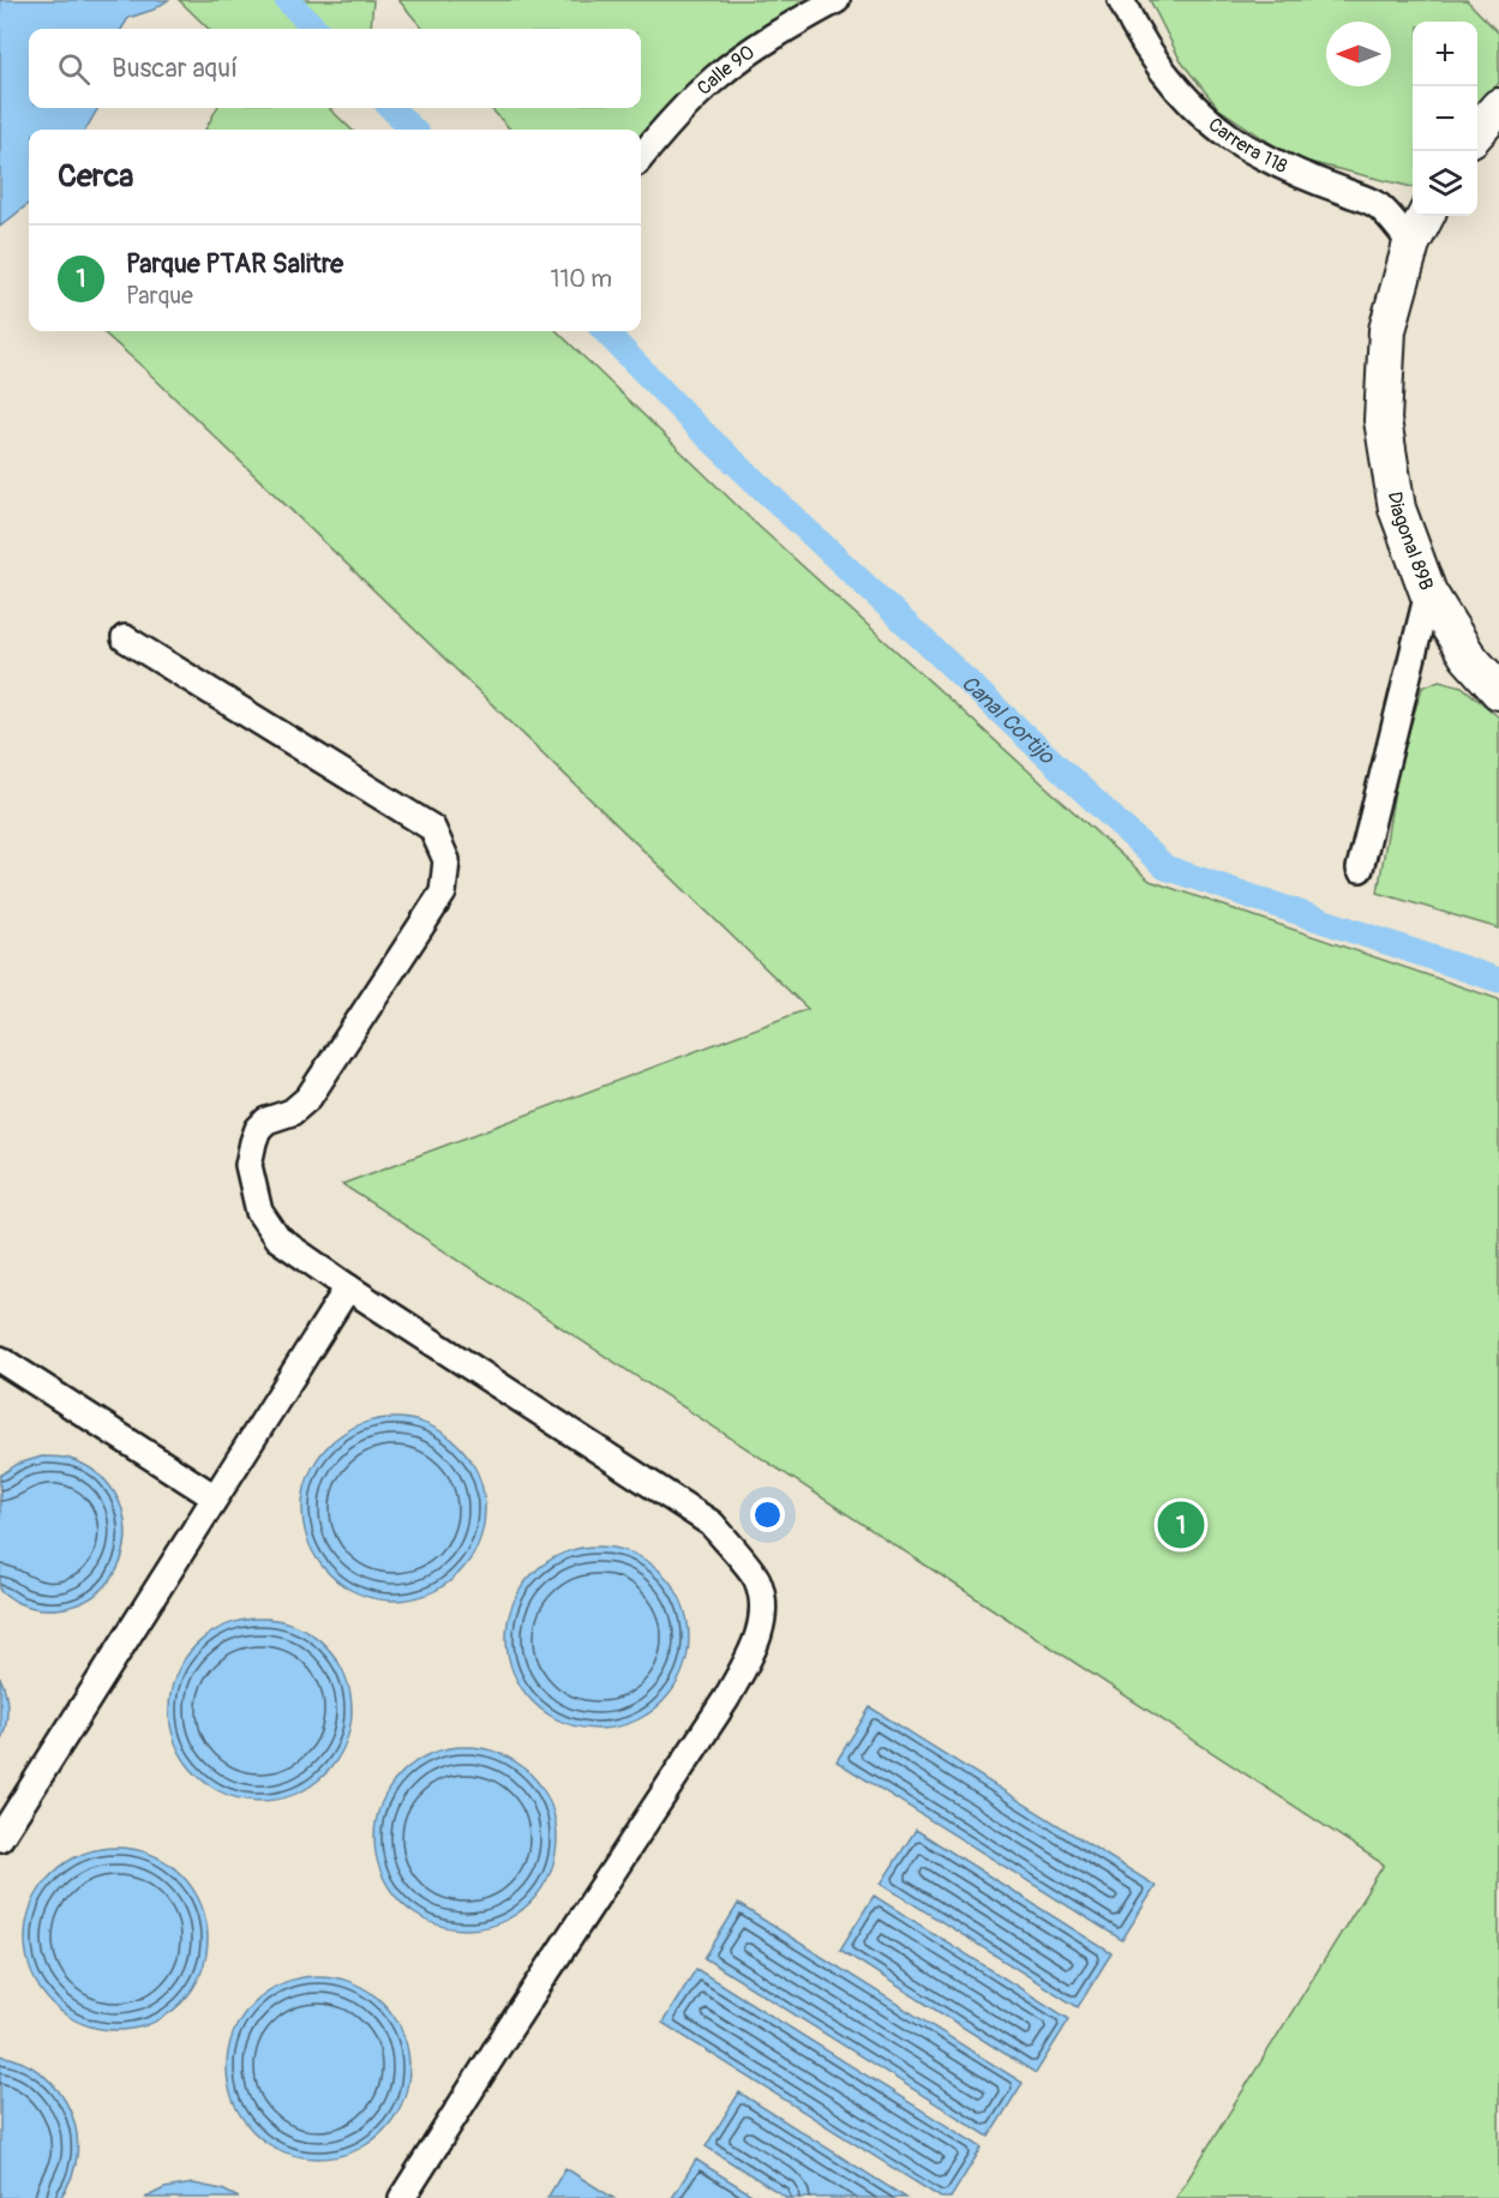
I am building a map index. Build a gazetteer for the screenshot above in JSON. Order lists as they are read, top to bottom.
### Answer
{
  "streets": {
    "street": ["Calle 90", "Carrera 118", "Diagonal 89B"]
  },
  "crossings": [
    ["Carrera 118", "Diagonal 89B"]
  ],
  "water": ["Canal Cortijo"],
  "north": "left",
  "page": {
    "map_buttons": ["+", "−"],
    "search": "Buscar aquí",
    "heading": "Cerca",
    "list": [
      {
        "mark": "1",
        "name": "Parque PTAR Salitre",
        "note": "Parque",
        "value": "110 m"
      }
    ],
    "pins": "1"
  }
}
